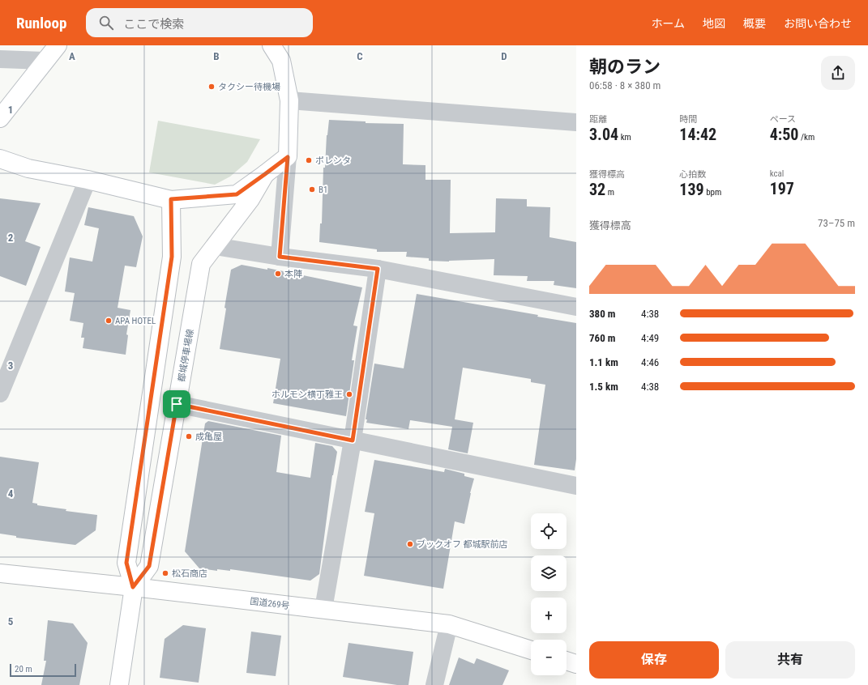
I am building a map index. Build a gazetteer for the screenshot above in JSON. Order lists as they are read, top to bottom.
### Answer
{
  "streets": {
    "main road": ["都城停車場線", "国道269号"]
  },
  "crossings": [
    ["都城停車場線", "国道269号"]
  ],
  "places": [
    "タクシー待機場",
    "ポレンタ",
    "B1",
    "本陣",
    "APA HOTEL",
    "ホルモン横丁雅王",
    "成亀屋",
    "ブックオフ 都城駅前店",
    "松石商店"
  ],
  "scale_bar": "20 m",
  "page": {
    "header": "Runloop",
    "search": "ここで検索",
    "nav": [
      "ホーム",
      "地図",
      "概要",
      "お問い合わせ"
    ],
    "heading": ["朝のラン", "06:58 · 8 × 380 m"],
    "stats": [
      ["距離", "3.04 km"],
      ["時間", "14:42"],
      ["ペース", "4:50 /km"],
      ["獲得標高", "32 m"],
      ["心拍数", "139 bpm"],
      ["kcal", "197"]
    ],
    "chart": ["獲得標高", "73–75 m"],
    "list": [
      {
        "name": "380 m",
        "note": "4:38"
      },
      {
        "name": "760 m",
        "note": "4:49"
      },
      {
        "name": "1.1 km",
        "note": "4:46"
      },
      {
        "name": "1.5 km",
        "note": "4:38"
      }
    ],
    "map_buttons": ["+", "−"],
    "buttons": ["保存", "共有"],
    "scale": "20 m"
  },
  "grid": {
    "columns": [
      "A",
      "B",
      "C",
      "D"
    ],
    "rows": [
      "1",
      "2",
      "3",
      "4",
      "5"
    ]
  }
}
